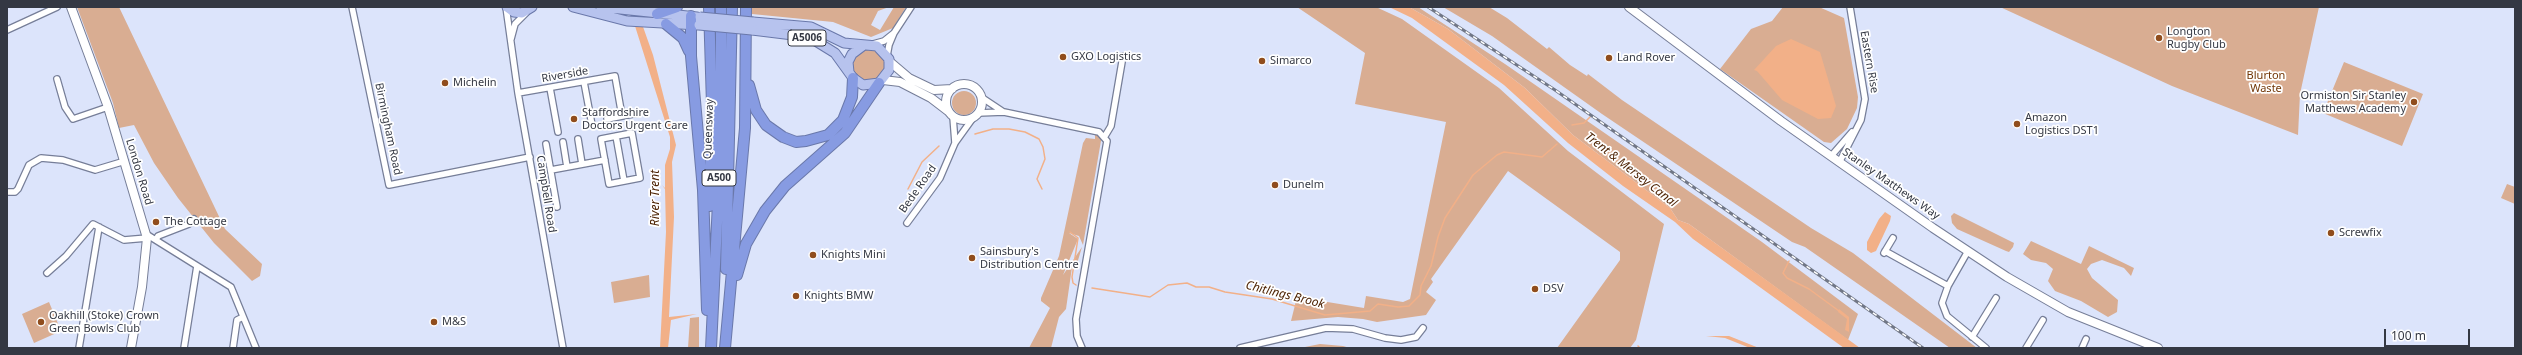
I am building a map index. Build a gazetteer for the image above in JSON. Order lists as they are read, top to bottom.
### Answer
{
  "streets": {
    "highway": ["Queensway", "A500"],
    "main road": ["A5006", "London Road", "Stanley Matthews Way"],
    "street": [
      "Eastern Rise",
      "Riverside",
      "Birmingham Road",
      "Bede Road",
      "Campbell Road"
    ]
  },
  "crossings": [
    ["Eastern Rise", "Stanley Matthews Way"],
    ["Riverside", "Campbell Road"],
    ["Birmingham Road", "Campbell Road"]
  ],
  "water": ["Trent & Mersey Canal", "River Trent", "Chitlings Brook"],
  "parks": ["Blurton Waste"],
  "places": [
    "Longton Rugby Club",
    "GXO Logistics",
    "Land Rover",
    "Simarco",
    "Michelin",
    "Ormiston Sir Stanley Matthews Academy",
    "Staffordshire Doctors Urgent Care",
    "Amazon Logistics DST1",
    "Dunelm",
    "The Cottage",
    "Screwfix",
    "Knights Mini",
    "Sainsbury's Distribution Centre",
    "DSV",
    "Knights BMW",
    "Oakhill (Stoke) Crown Green Bowls Club",
    "M&S"
  ],
  "scale_bar": "100 m"
}
